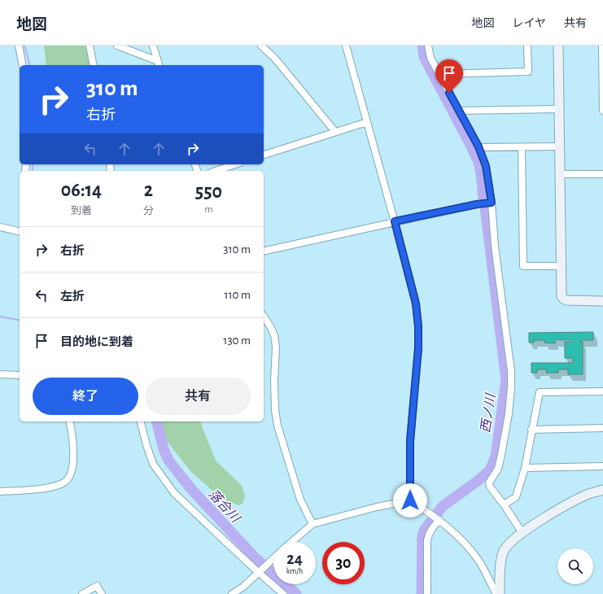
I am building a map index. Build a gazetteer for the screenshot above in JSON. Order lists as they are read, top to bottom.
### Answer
{
  "water": ["西ノ川", "落合川"],
  "page": {
    "header": "地図",
    "nav": ["地図", "レイヤ", "共有"],
    "turn": ["310 m", "右折"],
    "eta": [
      "06:14",
      "到着",
      "2",
      "分",
      "550",
      "m"
    ],
    "list": [
      {
        "name": "右折",
        "value": "310 m"
      },
      {
        "name": "左折",
        "value": "110 m"
      },
      {
        "name": "目的地に到着",
        "value": "130 m"
      }
    ],
    "buttons": ["終了", "共有"],
    "speed": "24 km/h",
    "limit": "30"
  }
}
